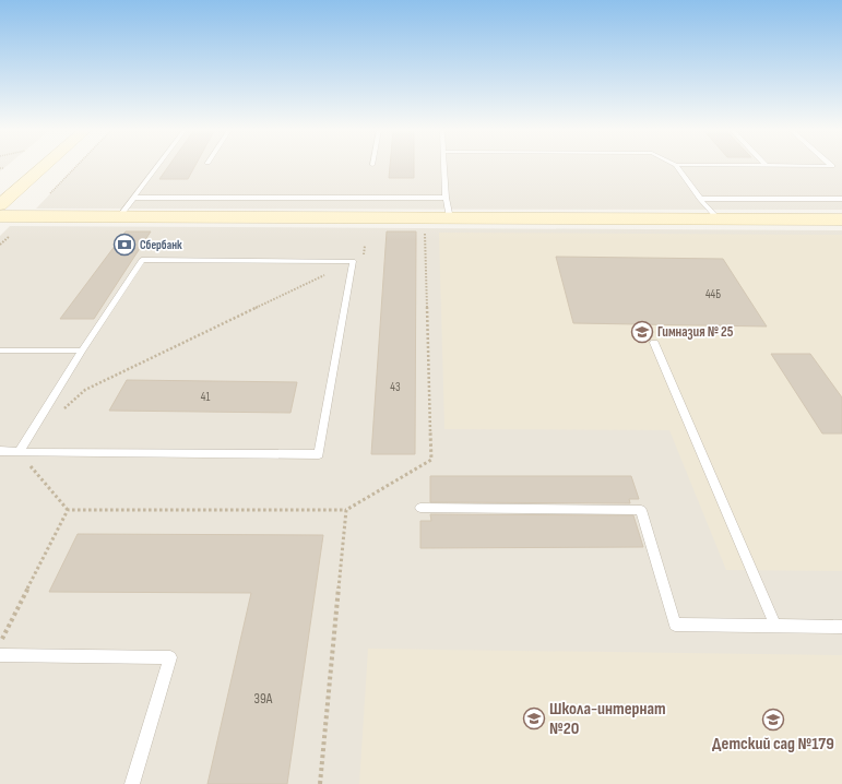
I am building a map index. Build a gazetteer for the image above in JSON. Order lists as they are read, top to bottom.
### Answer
{
  "places": {
    "bank": ["Сбербанк"],
    "school or university": ["Гимназия № 25", "Школа-интернат №20", "Детский сад №179"]
  },
  "house_numbers": [
    "44Б",
    "43",
    "41",
    "39А"
  ]
}
